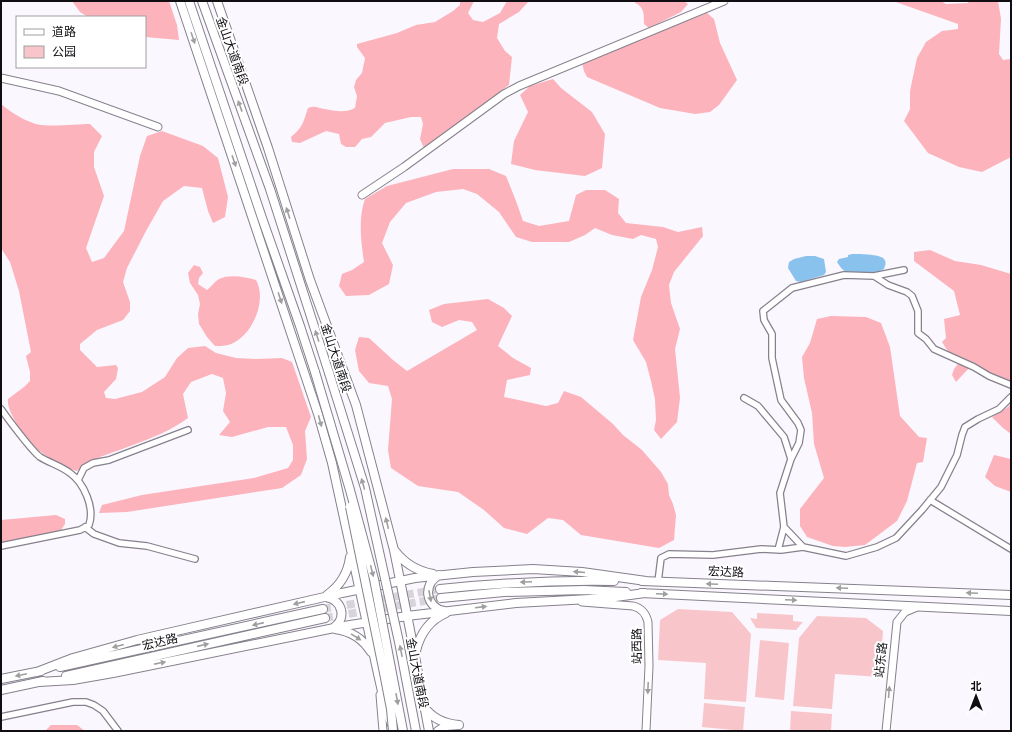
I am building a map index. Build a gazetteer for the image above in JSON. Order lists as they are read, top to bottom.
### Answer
{
  "streets": {
    "main road": ["金山大道南段", "宏达路"],
    "street": ["站西路", "站东路"]
  },
  "crossings": [
    ["宏达路", "站东路"]
  ],
  "one_way": ["站东路"],
  "legend": ["道路", "公园"],
  "north": "top"
}
